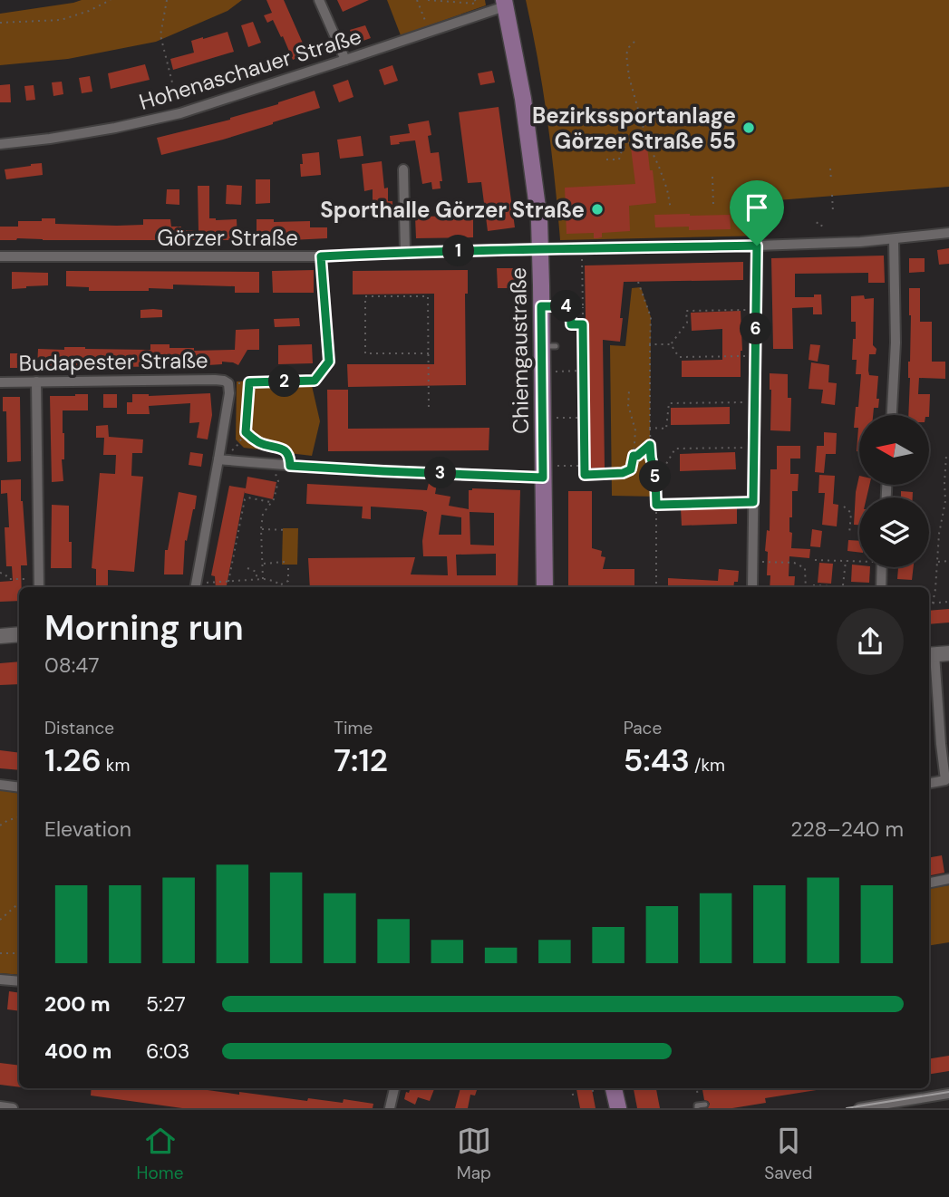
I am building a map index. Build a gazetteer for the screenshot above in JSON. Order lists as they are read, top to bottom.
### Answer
{
  "streets": {
    "main road": ["Chiemgaustraße"],
    "street": ["Hohenaschauer Straße", "Görzer Straße", "Budapester Straße"]
  },
  "crossings": [
    ["Hohenaschauer Straße", "Chiemgaustraße"],
    ["Görzer Straße", "Chiemgaustraße"]
  ],
  "places": ["Bezirkssportanlage Görzer Straße 55", "Sporthalle Görzer Straße"],
  "north": "left",
  "page": {
    "pins": [
      "1",
      "4",
      "6",
      "2",
      "3",
      "5"
    ],
    "heading": ["Morning run", "08:47"],
    "stats": [
      ["Distance", "1.26 km"],
      ["Time", "7:12"],
      ["Pace", "5:43 /km"]
    ],
    "chart": ["Elevation", "228–240 m"],
    "list": [
      {
        "name": "200 m",
        "note": "5:27"
      },
      {
        "name": "400 m",
        "note": "6:03"
      }
    ],
    "tabs": ["Home", "Map", "Saved"]
  }
}
